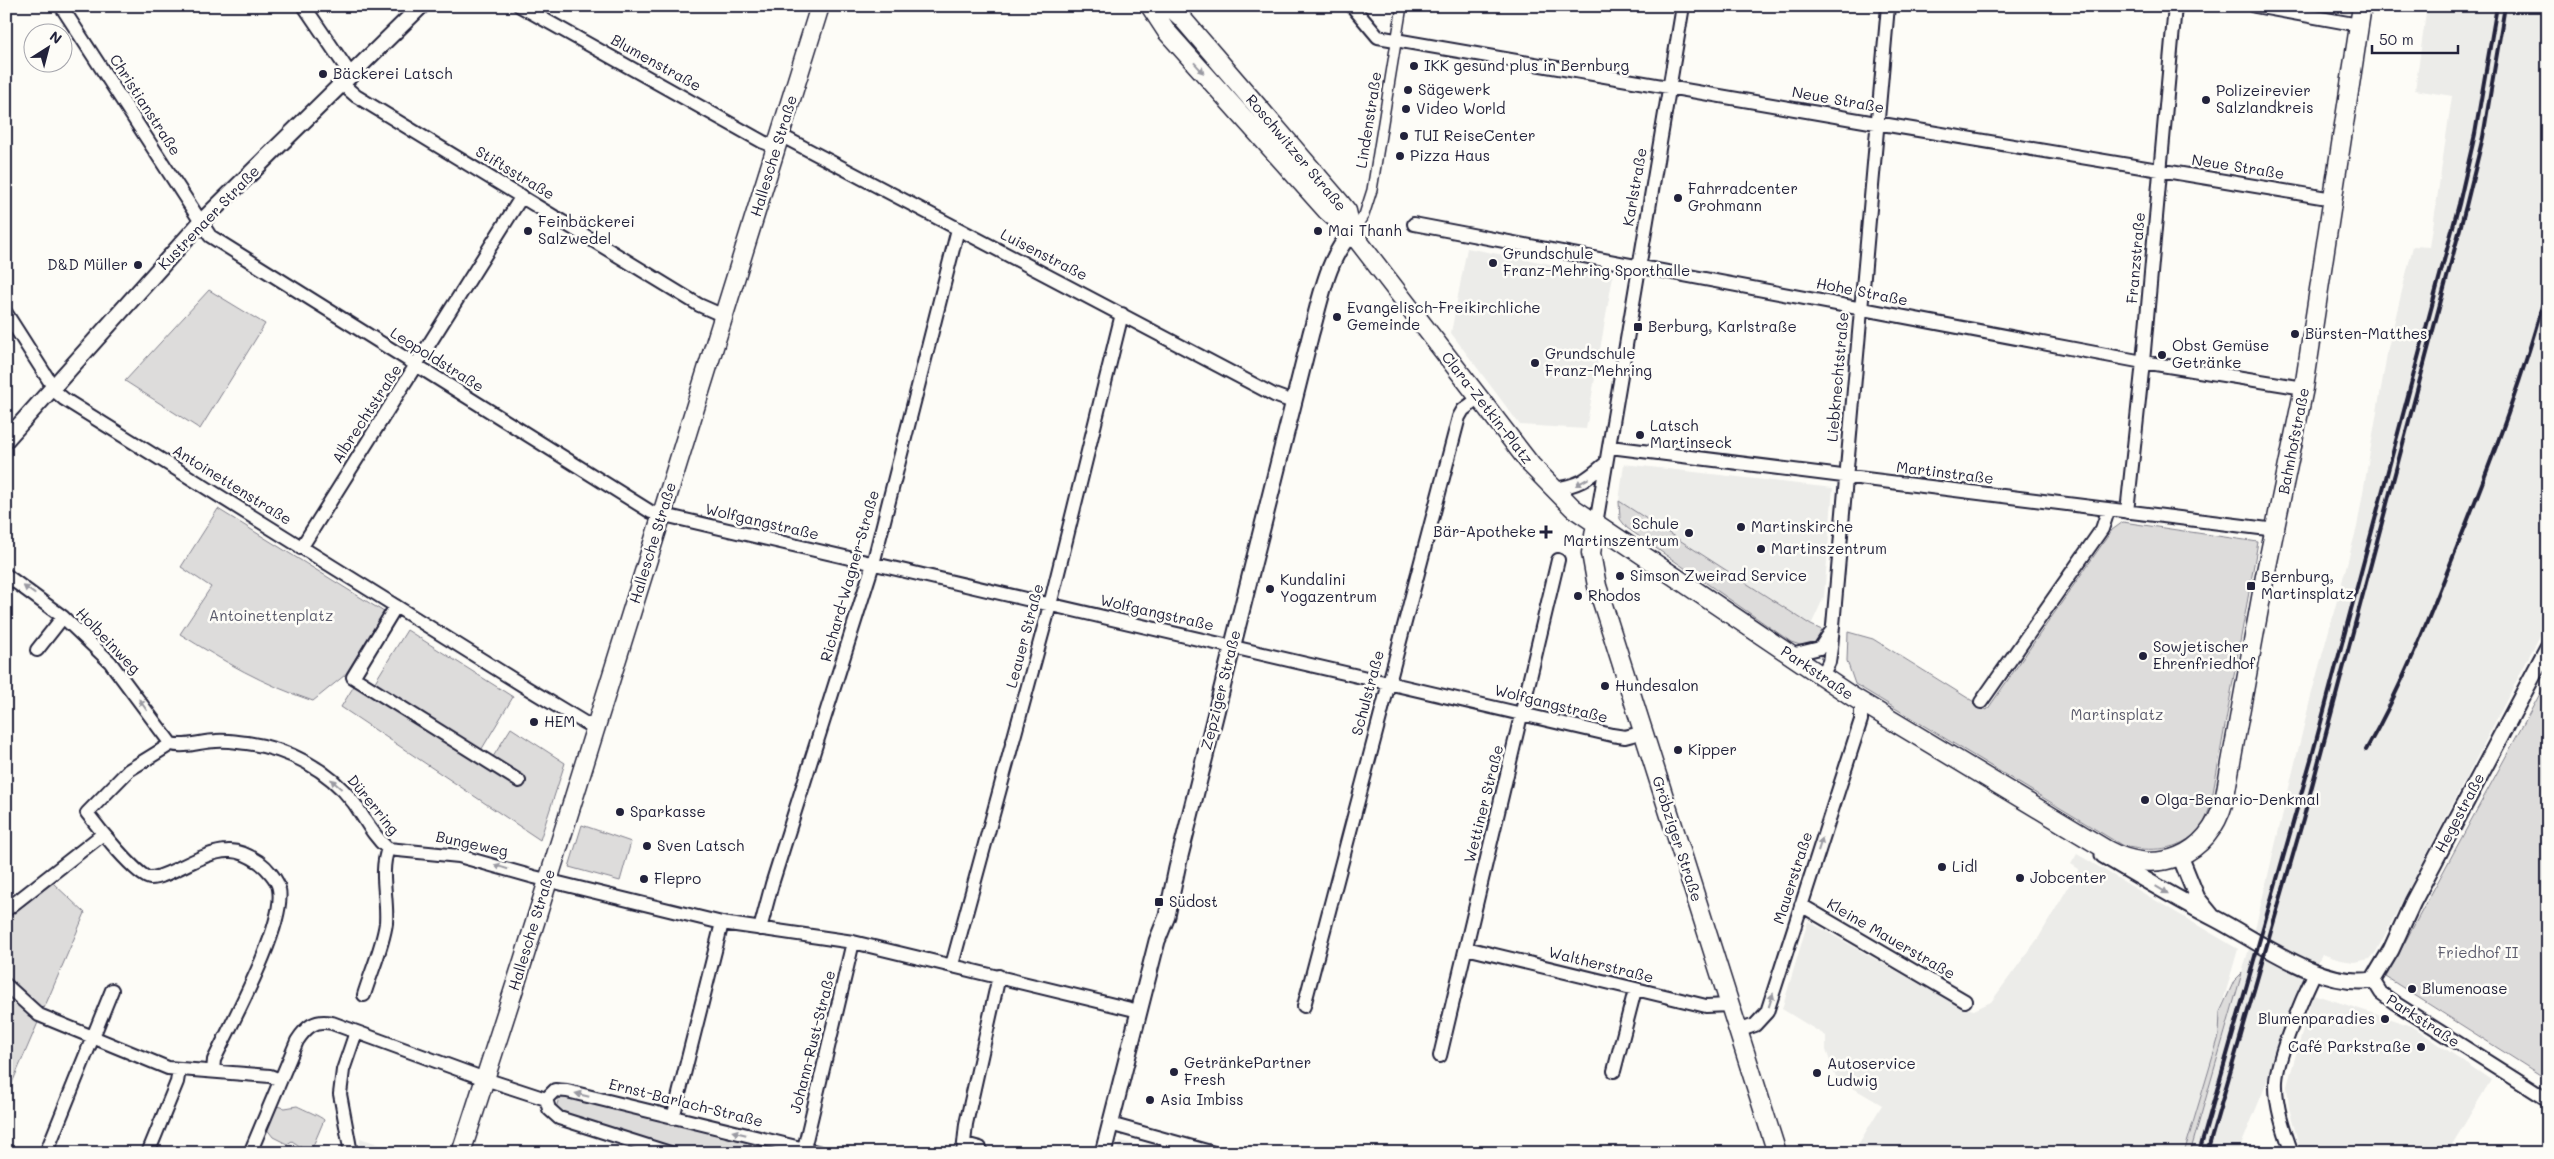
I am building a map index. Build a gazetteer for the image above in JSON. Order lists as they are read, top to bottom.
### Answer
{
  "streets": {
    "main road": [
      "Roschwitzer Straße",
      "Hallesche Straße",
      "Clara-Zetkin-Platz",
      "Bahnhofstraße",
      "Parkstraße",
      "Gröbziger Straße"
    ],
    "street": [
      "Blumenstraße",
      "Neue Straße",
      "Christianstraße",
      "Lindenstraße",
      "Stiftsstraße",
      "Karlstraße",
      "Kustrenaer Straße",
      "Luisenstraße",
      "Franzstraße",
      "Hohe Straße",
      "Leopoldstraße",
      "Liebknechtstraße",
      "Albrechtstraße",
      "Martinstraße",
      "Antoinettenstraße",
      "Wolfgangstraße",
      "Richard-Wagner-Straße",
      "Leauer Straße",
      "Holbeinweg",
      "Zepziger Straße",
      "Schulstraße",
      "Wettiner Straße",
      "Dürerring",
      "Hegestraße",
      "Bungeweg",
      "Mauerstraße",
      "Kleine Mauerstraße",
      "Waltherstraße",
      "Johann-Rust-Straße",
      "Ernst-Barlach-Straße"
    ]
  },
  "crossings": [
    ["Blumenstraße", "Hallesche Straße"],
    ["Blumenstraße", "Luisenstraße"],
    ["Neue Straße", "Lindenstraße"],
    ["Neue Straße", "Karlstraße"],
    ["Neue Straße", "Franzstraße"],
    ["Neue Straße", "Liebknechtstraße"],
    ["Neue Straße", "Bahnhofstraße"],
    ["Christianstraße", "Kustrenaer Straße"],
    ["Christianstraße", "Leopoldstraße"],
    ["Lindenstraße", "Roschwitzer Straße"],
    ["Lindenstraße", "Clara-Zetkin-Platz"],
    ["Lindenstraße", "Zepziger Straße"],
    ["Roschwitzer Straße", "Clara-Zetkin-Platz"],
    ["Roschwitzer Straße", "Zepziger Straße"],
    ["Hallesche Straße", "Stiftsstraße"],
    ["Hallesche Straße", "Luisenstraße"],
    ["Hallesche Straße", "Leopoldstraße"],
    ["Hallesche Straße", "Antoinettenstraße"],
    ["Hallesche Straße", "Wolfgangstraße"],
    ["Hallesche Straße", "Bungeweg"],
    ["Stiftsstraße", "Kustrenaer Straße"],
    ["Stiftsstraße", "Albrechtstraße"],
    ["Karlstraße", "Hohe Straße"],
    ["Karlstraße", "Clara-Zetkin-Platz"],
    ["Karlstraße", "Martinstraße"],
    ["Karlstraße", "Parkstraße"],
    ["Karlstraße", "Gröbziger Straße"],
    ["Kustrenaer Straße", "Leopoldstraße"],
    ["Kustrenaer Straße", "Antoinettenstraße"],
    ["Luisenstraße", "Richard-Wagner-Straße"],
    ["Luisenstraße", "Leauer Straße"],
    ["Luisenstraße", "Zepziger Straße"],
    ["Franzstraße", "Hohe Straße"],
    ["Franzstraße", "Martinstraße"],
    ["Hohe Straße", "Liebknechtstraße"],
    ["Hohe Straße", "Bahnhofstraße"],
    ["Leopoldstraße", "Albrechtstraße"],
    ["Leopoldstraße", "Wolfgangstraße"],
    ["Liebknechtstraße", "Martinstraße"],
    ["Liebknechtstraße", "Parkstraße"],
    ["Clara-Zetkin-Platz", "Parkstraße"],
    ["Clara-Zetkin-Platz", "Zepziger Straße"],
    ["Clara-Zetkin-Platz", "Schulstraße"],
    ["Clara-Zetkin-Platz", "Gröbziger Straße"],
    ["Albrechtstraße", "Antoinettenstraße"],
    ["Bahnhofstraße", "Martinstraße"],
    ["Bahnhofstraße", "Parkstraße"],
    ["Wolfgangstraße", "Richard-Wagner-Straße"],
    ["Wolfgangstraße", "Leauer Straße"],
    ["Wolfgangstraße", "Zepziger Straße"],
    ["Wolfgangstraße", "Schulstraße"],
    ["Wolfgangstraße", "Wettiner Straße"],
    ["Wolfgangstraße", "Gröbziger Straße"],
    ["Holbeinweg", "Dürerring"],
    ["Parkstraße", "Hegestraße"],
    ["Parkstraße", "Gröbziger Straße"],
    ["Parkstraße", "Mauerstraße"],
    ["Wettiner Straße", "Waltherstraße"],
    ["Dürerring", "Bungeweg"],
    ["Gröbziger Straße", "Mauerstraße"],
    ["Gröbziger Straße", "Waltherstraße"],
    ["Mauerstraße", "Kleine Mauerstraße"],
    ["Johann-Rust-Straße", "Ernst-Barlach-Straße"]
  ],
  "one_way": [
    "Holbeinweg",
    "Dürerring",
    "Bungeweg",
    "Mauerstraße"
  ],
  "parks": ["Antoinettenplatz", "Martinsplatz", "Friedhof II"],
  "places": {
    "other": [
      "IKK gesund plus in Bernburg",
      "Bäckerei Latsch",
      "Sägewerk",
      "Polizeirevier Salzlandkreis",
      "Video World",
      "TUI ReiseCenter",
      "Pizza Haus",
      "Fahrradcenter Grohmann",
      "Feinbäckerei Salzwedel",
      "Mai Thanh",
      "Grundschule Franz-Mehring Sporthalle",
      "D&D Müller",
      "Evangelisch-Freikirchliche Gemeinde",
      "Bürsten-Matthes",
      "Obst Gemüse Getränke",
      "Grundschule Franz-Mehring",
      "Latsch Martinseck",
      "Martinskirche",
      "Schule Martinszentrum",
      "Martinszentrum",
      "Simson Zweirad Service",
      "Kundalini Yogazentrum",
      "Rhodos",
      "Sowjetischer Ehrenfriedhof",
      "Hundesalon",
      "HEM",
      "Kipper",
      "Olga-Benario-Denkmal",
      "Sparkasse",
      "Sven Latsch",
      "Lidl",
      "Jobcenter",
      "Flepro",
      "Blumenoase",
      "Blumenparadies",
      "Café Parkstraße",
      "GetränkePartner Fresh",
      "Autoservice Ludwig",
      "Asia Imbiss"
    ],
    "transit": ["Berburg, Karlstraße", "Bernburg, Martinsplatz", "Südost"],
    "health": ["Bär-Apotheke"]
  },
  "scale_bar": "50 m",
  "north": "top right"
}
